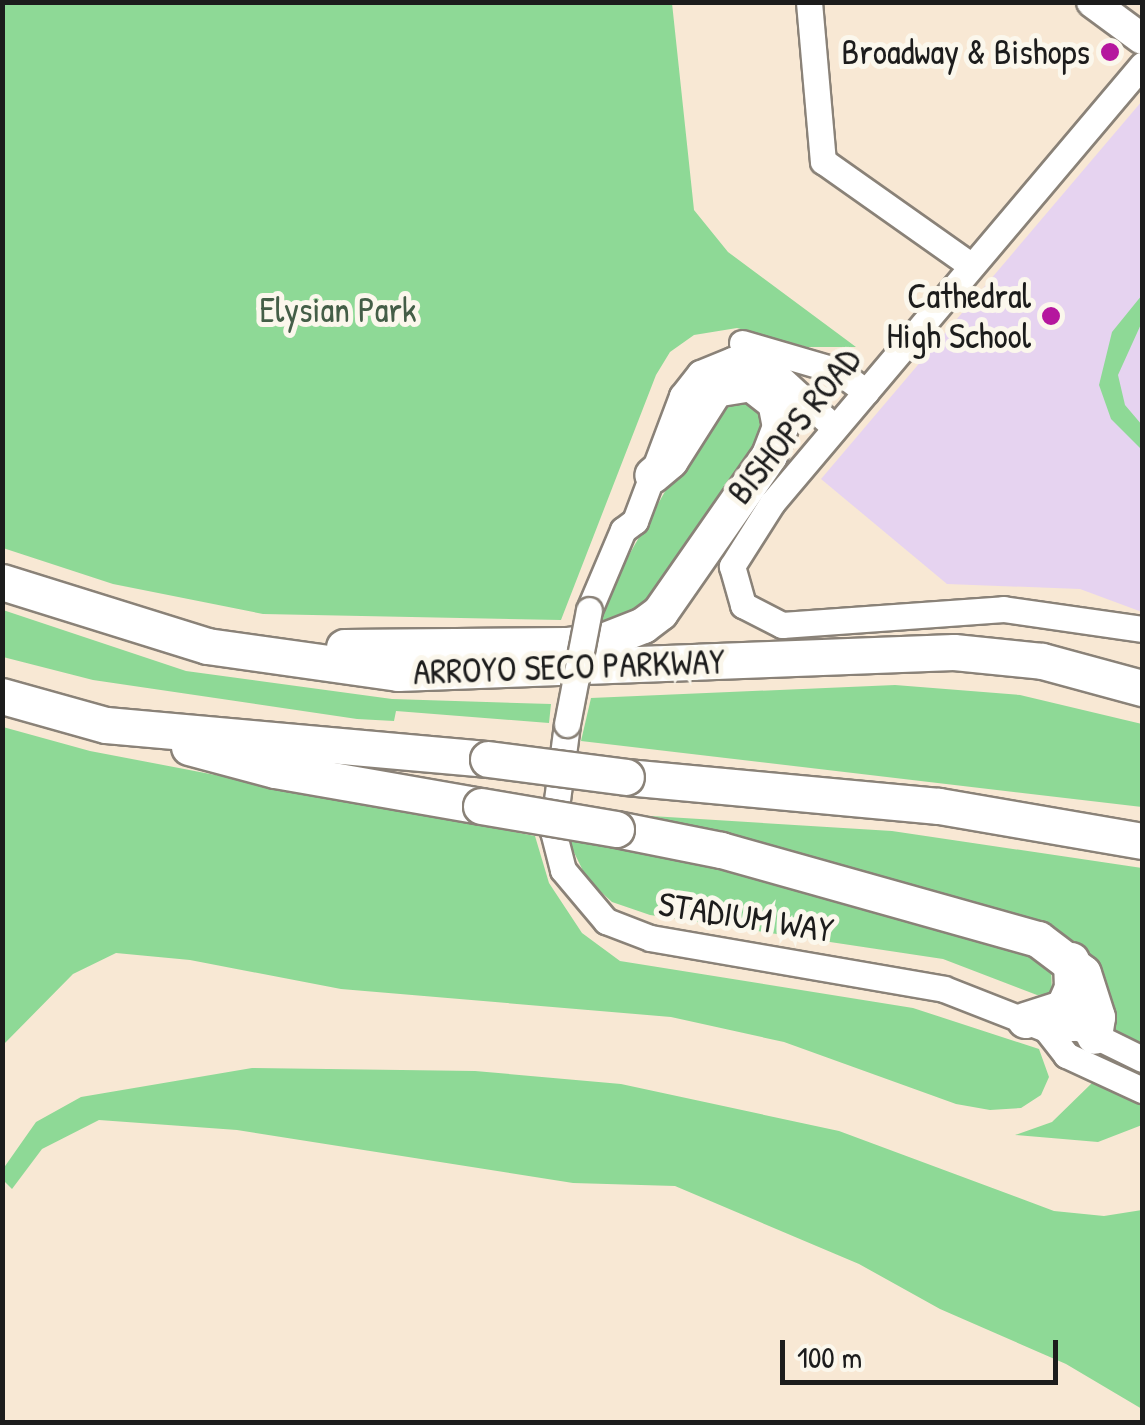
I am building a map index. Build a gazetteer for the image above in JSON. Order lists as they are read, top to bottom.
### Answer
{
  "streets": {
    "highway": ["ARROYO SECO PARKWAY"],
    "street": ["BISHOPS ROAD", "STADIUM WAY"]
  },
  "crossings": [
    ["BISHOPS ROAD", "STADIUM WAY"]
  ],
  "parks": ["Elysian Park"],
  "places": ["Broadway & Bishops", "Cathedral High School"],
  "scale_bar": "100 m"
}
